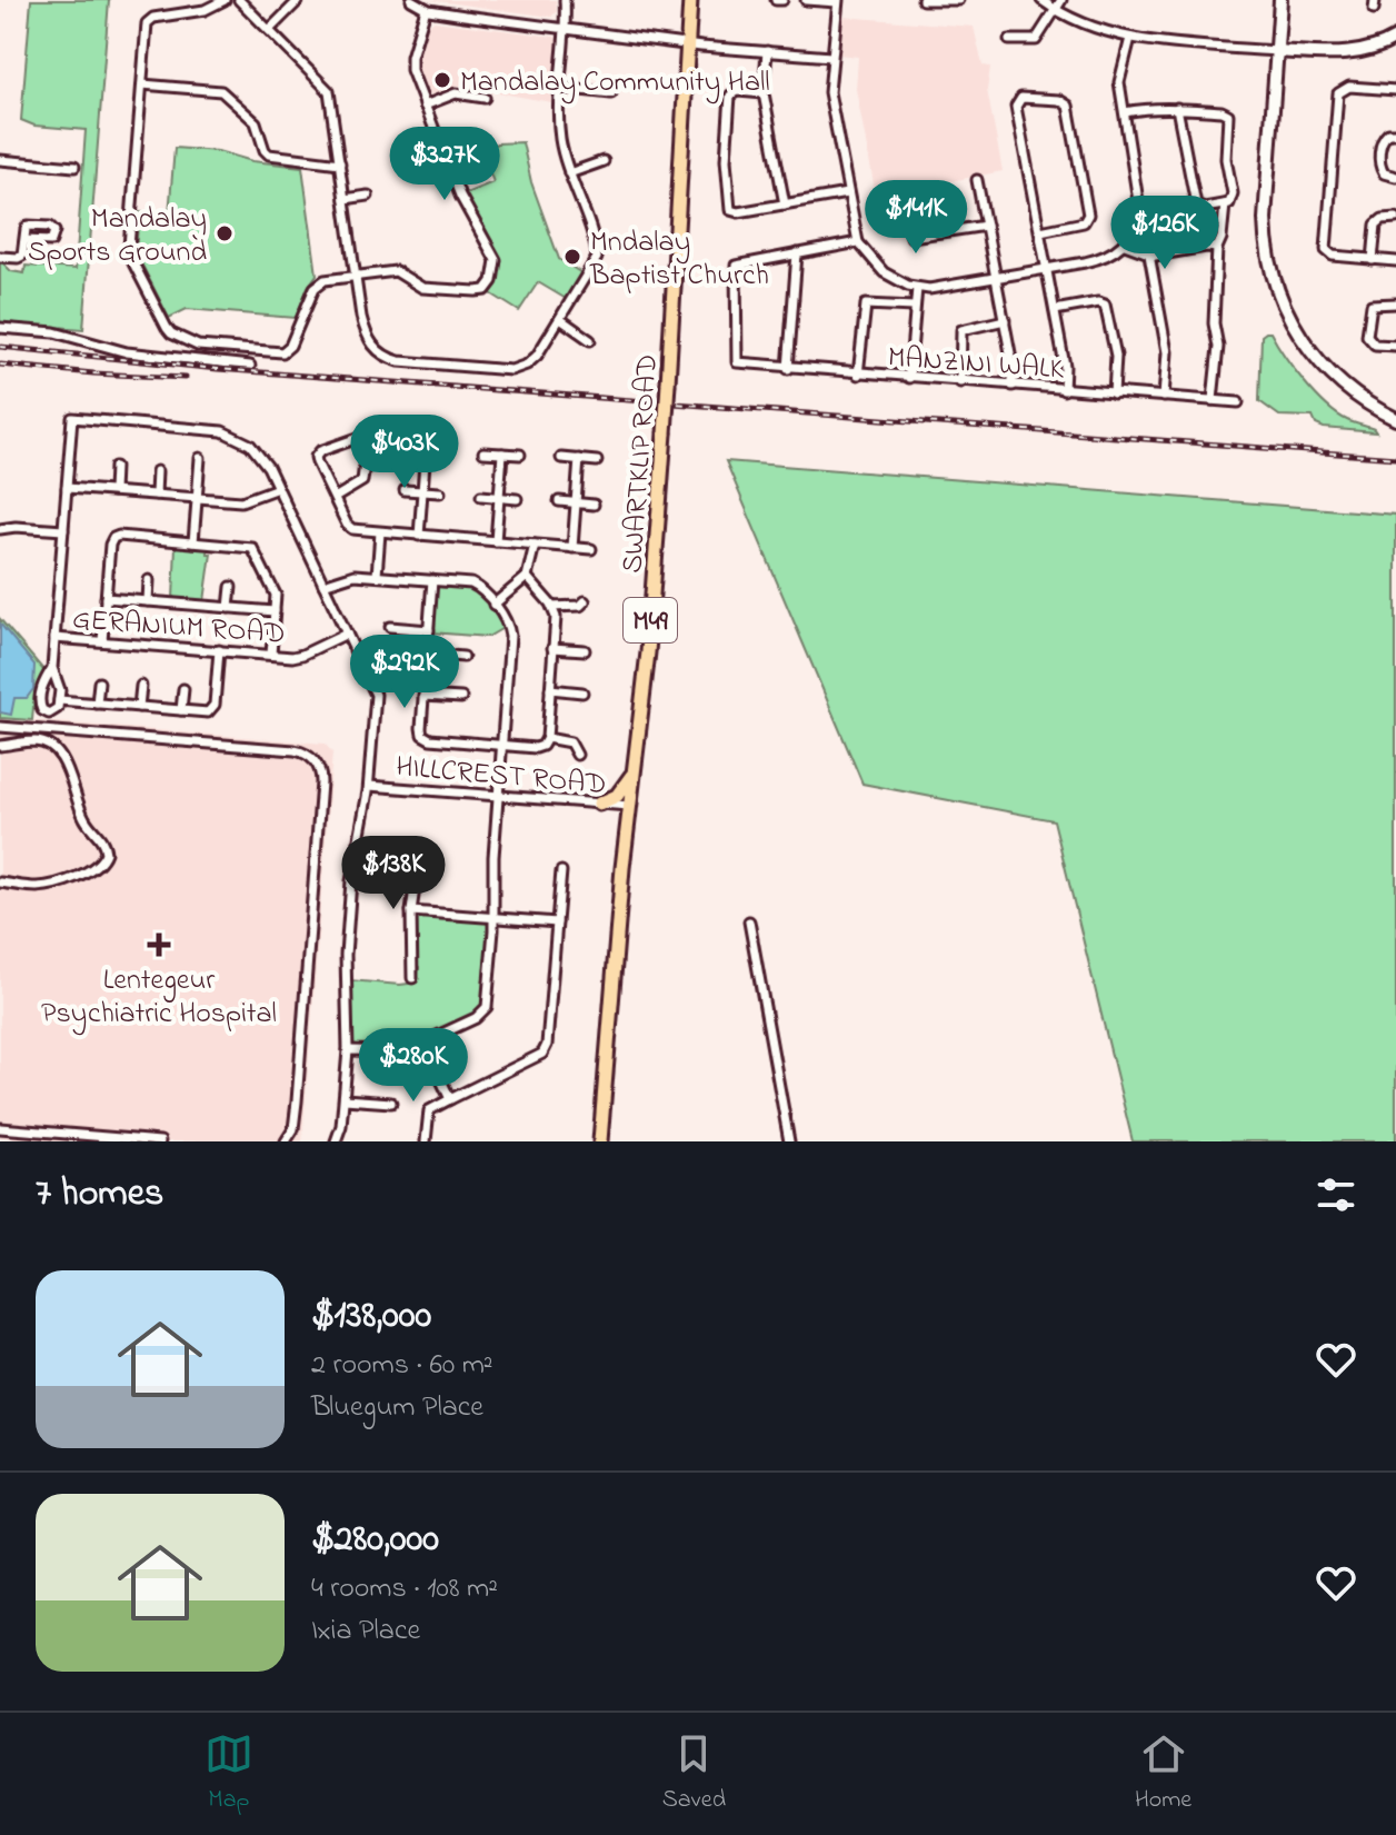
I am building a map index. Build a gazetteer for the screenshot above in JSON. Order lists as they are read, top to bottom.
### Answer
{
  "streets": {
    "main road": ["SWARTKLIP ROAD", "M49"],
    "street": ["MANZINI WALK", "GERANIUM ROAD", "HILLCREST ROAD"]
  },
  "crossings": [
    ["SWARTKLIP ROAD", "HILLCREST ROAD"]
  ],
  "places": {
    "other": ["Mandalay Community Hall", "Mandalay Sports Ground", "Mndalay Baptist Church"],
    "health": ["Lentegeur Psychiatric Hospital"]
  },
  "page": {
    "price": [
      "$327K",
      "$141K",
      "$126K",
      "$403K",
      "$292K",
      "$138K",
      "$280K"
    ],
    "heading": "7 homes",
    "list": [
      {
        "name": "$138,000",
        "note": "2 rooms · 60 m² · Bluegum Place"
      },
      {
        "name": "$280,000",
        "note": "4 rooms · 108 m² · Ixia Place"
      }
    ],
    "tabs": ["Map", "Saved", "Home"]
  }
}
